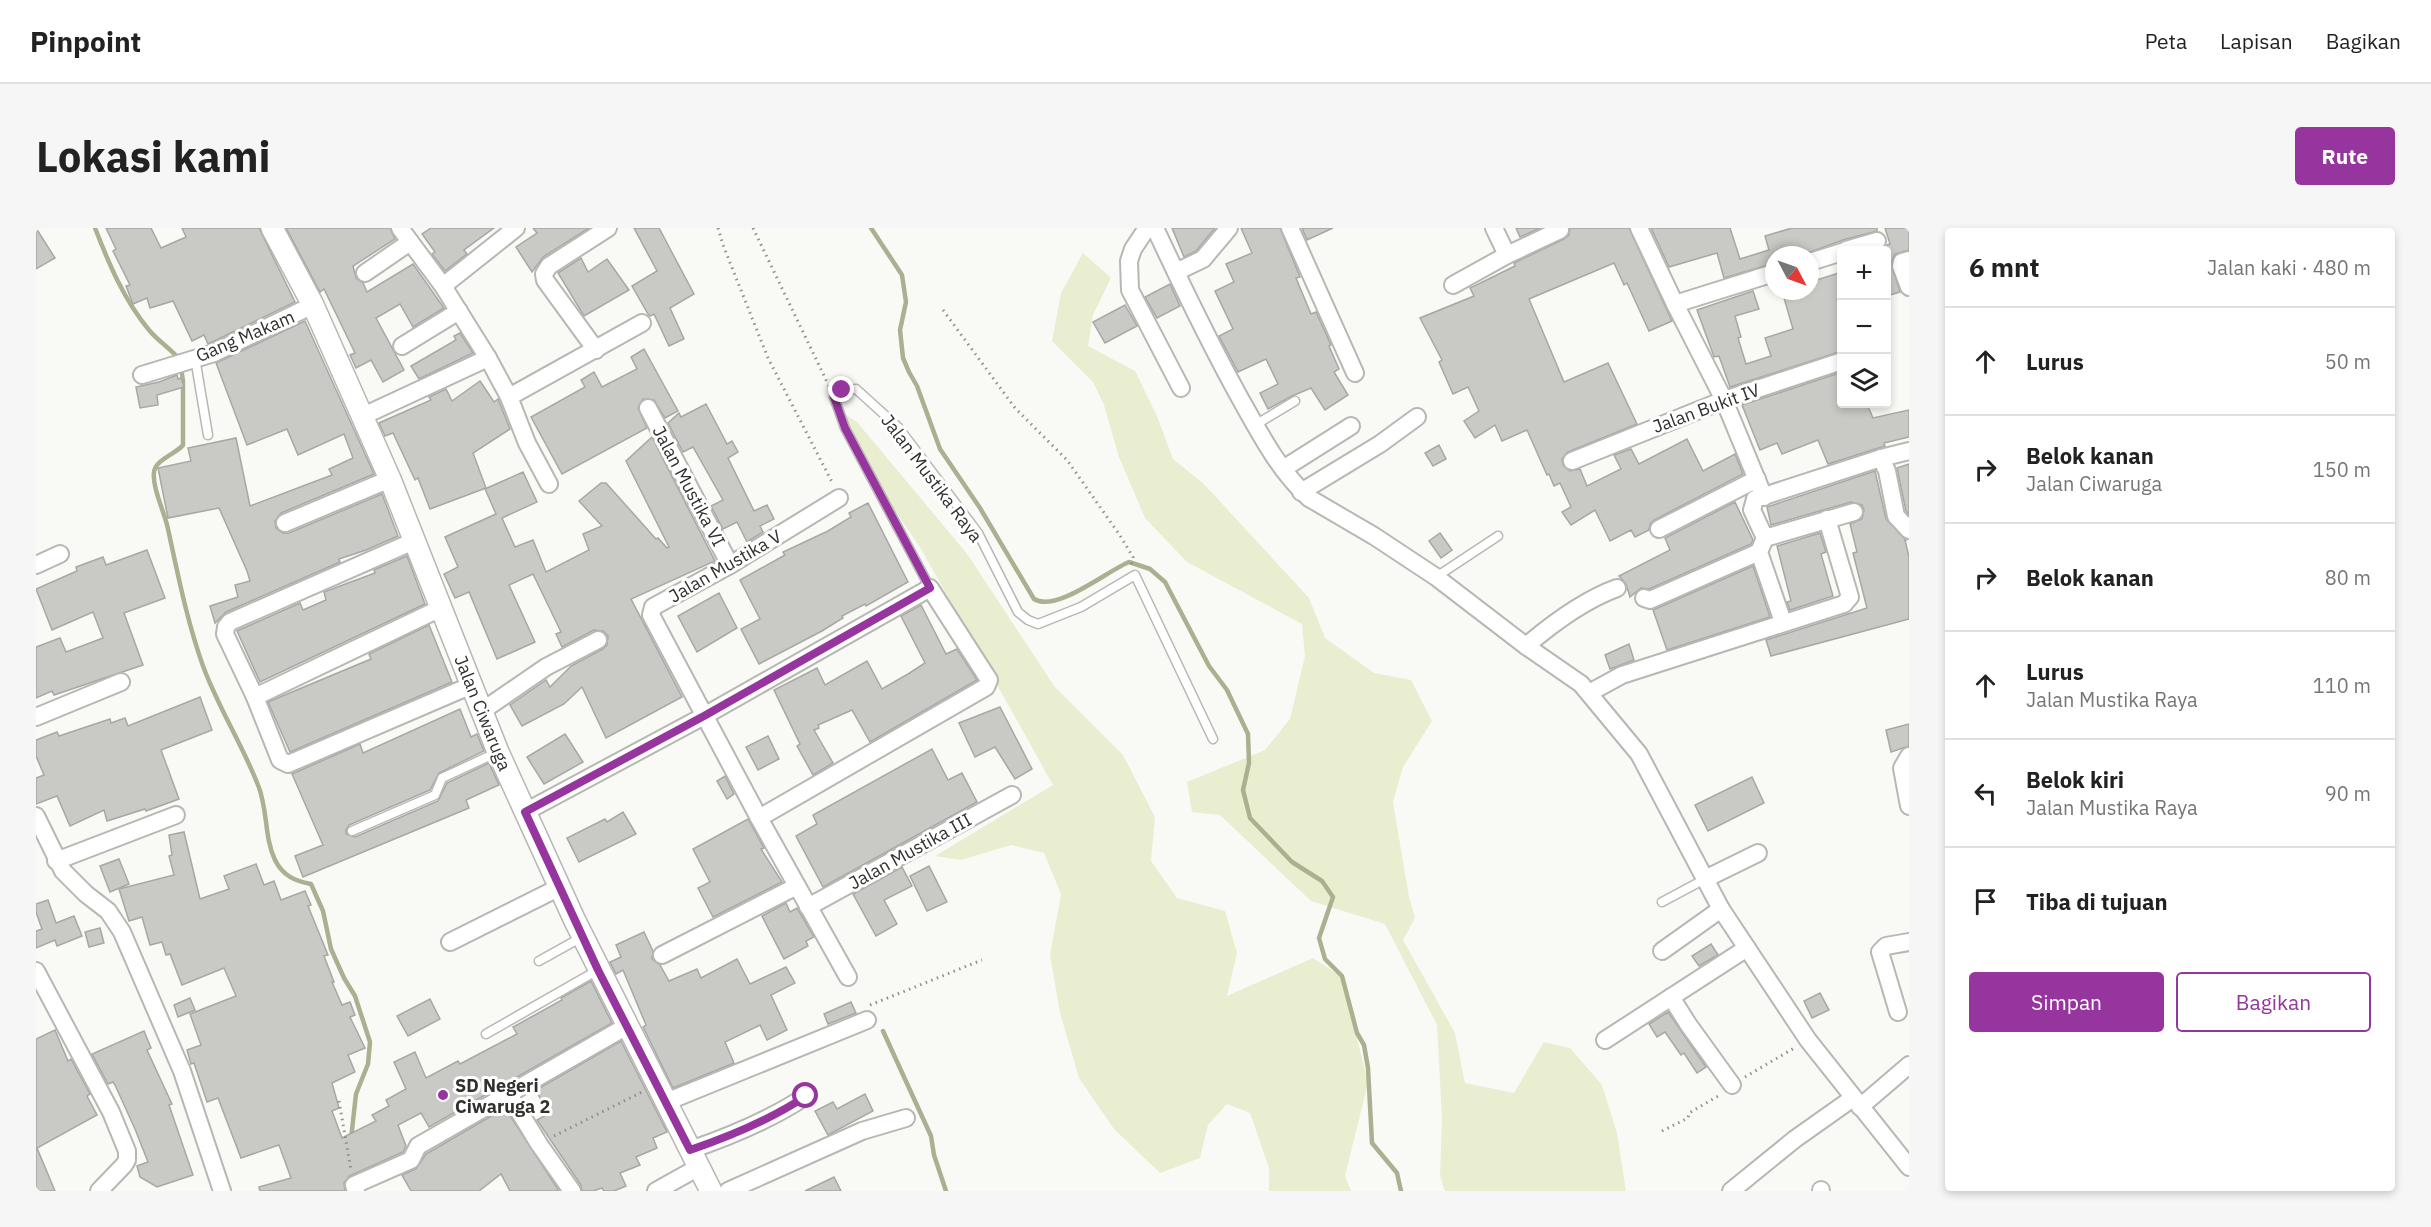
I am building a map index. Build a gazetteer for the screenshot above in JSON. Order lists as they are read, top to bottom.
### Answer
{
  "streets": {
    "street": [
      "Gang Makam",
      "Jalan Bukit IV",
      "Jalan Mustika VI",
      "Jalan Mustika V",
      "Jalan Ciwaruga",
      "Jalan Mustika III"
    ],
    "lane": ["Jalan Mustika Raya"]
  },
  "crossings": [
    ["Gang Makam", "Jalan Ciwaruga"],
    ["Jalan Mustika VI", "Jalan Mustika V"]
  ],
  "places": ["SD Negeri Ciwaruga 2"],
  "north": "bottom right",
  "page": {
    "header": "Pinpoint",
    "nav": ["Peta", "Lapisan", "Bagikan"],
    "buttons": [
      "Rute",
      ["Simpan", "Bagikan"]
    ],
    "title": "Lokasi kami",
    "heading": ["6 mnt", "Jalan kaki · 480 m"],
    "map_buttons": ["+", "−"],
    "list": [
      ["Lurus", "50 m"],
      ["Belok kanan", "Jalan Ciwaruga", "150 m"],
      ["Belok kanan", "80 m"],
      ["Lurus", "Jalan Mustika Raya", "110 m"],
      ["Belok kiri", "Jalan Mustika Raya", "90 m"],
      "Tiba di tujuan"
    ]
  }
}
